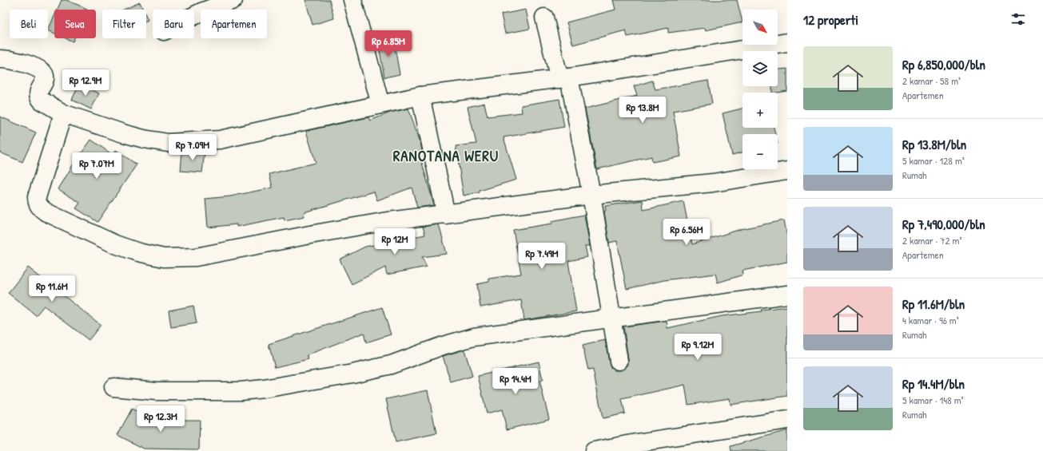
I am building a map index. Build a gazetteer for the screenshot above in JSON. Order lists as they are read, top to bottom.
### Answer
{
  "districts": ["RANOTANA WERU"],
  "north": "bottom right",
  "page": {
    "heading": "12 properti",
    "map_buttons": ["+", "−"],
    "chip": [
      "Beli",
      "Sewa",
      "Filter",
      "Baru",
      "Apartemen"
    ],
    "price": [
      "Rp 6.85M",
      "Rp 12.9M",
      "Rp 13.8M",
      "Rp 7.09M",
      "Rp 7.07M",
      "Rp 6.56M",
      "Rp 12M",
      "Rp 7.49M",
      "Rp 11.6M",
      "Rp 9.12M",
      "Rp 14.4M",
      "Rp 12.3M"
    ],
    "list": [
      {
        "name": "Rp 6,850,000/bln",
        "note": "2 kamar · 58 m² · Apartemen"
      },
      {
        "name": "Rp 13.8M/bln",
        "note": "5 kamar · 128 m² · Rumah"
      },
      {
        "name": "Rp 7,490,000/bln",
        "note": "2 kamar · 72 m² · Apartemen"
      },
      {
        "name": "Rp 11.6M/bln",
        "note": "4 kamar · 96 m² · Rumah"
      },
      {
        "name": "Rp 14.4M/bln",
        "note": "5 kamar · 148 m² · Rumah"
      }
    ]
  }
}
